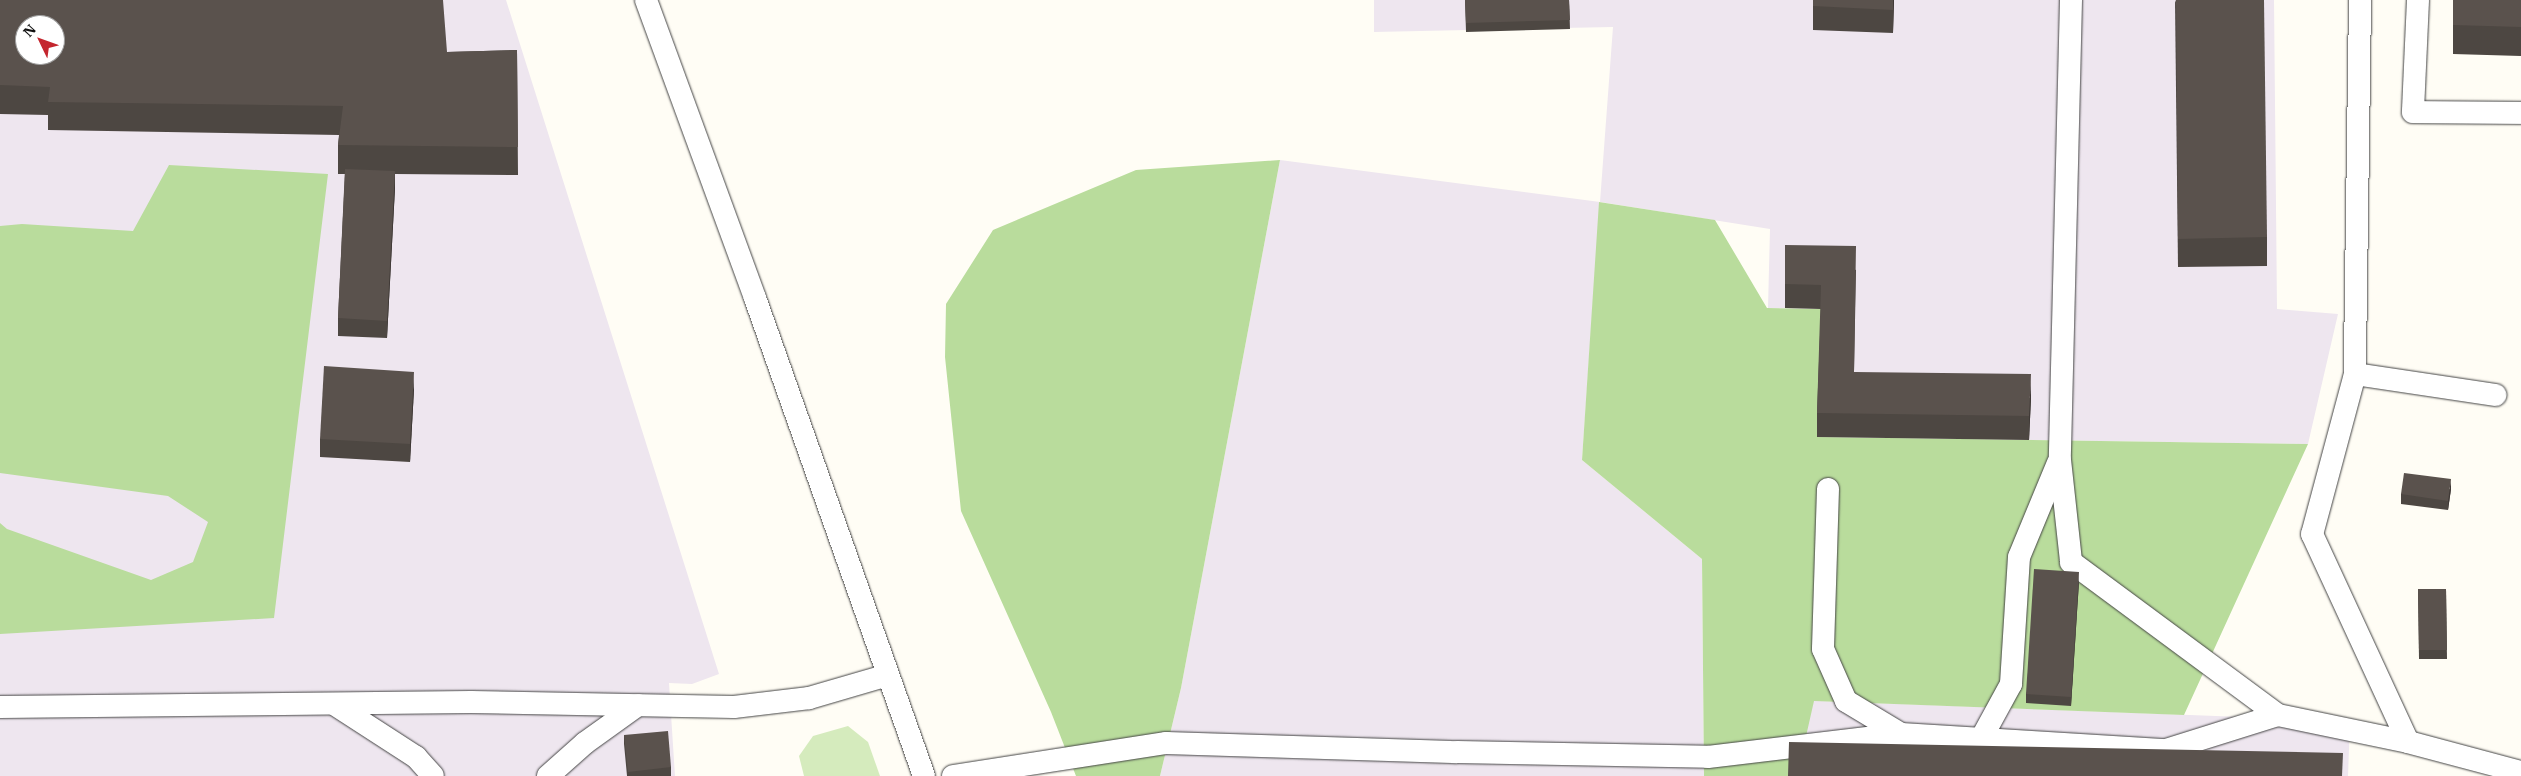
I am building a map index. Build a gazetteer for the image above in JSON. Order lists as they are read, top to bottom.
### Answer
{
  "north": "top left"
}
